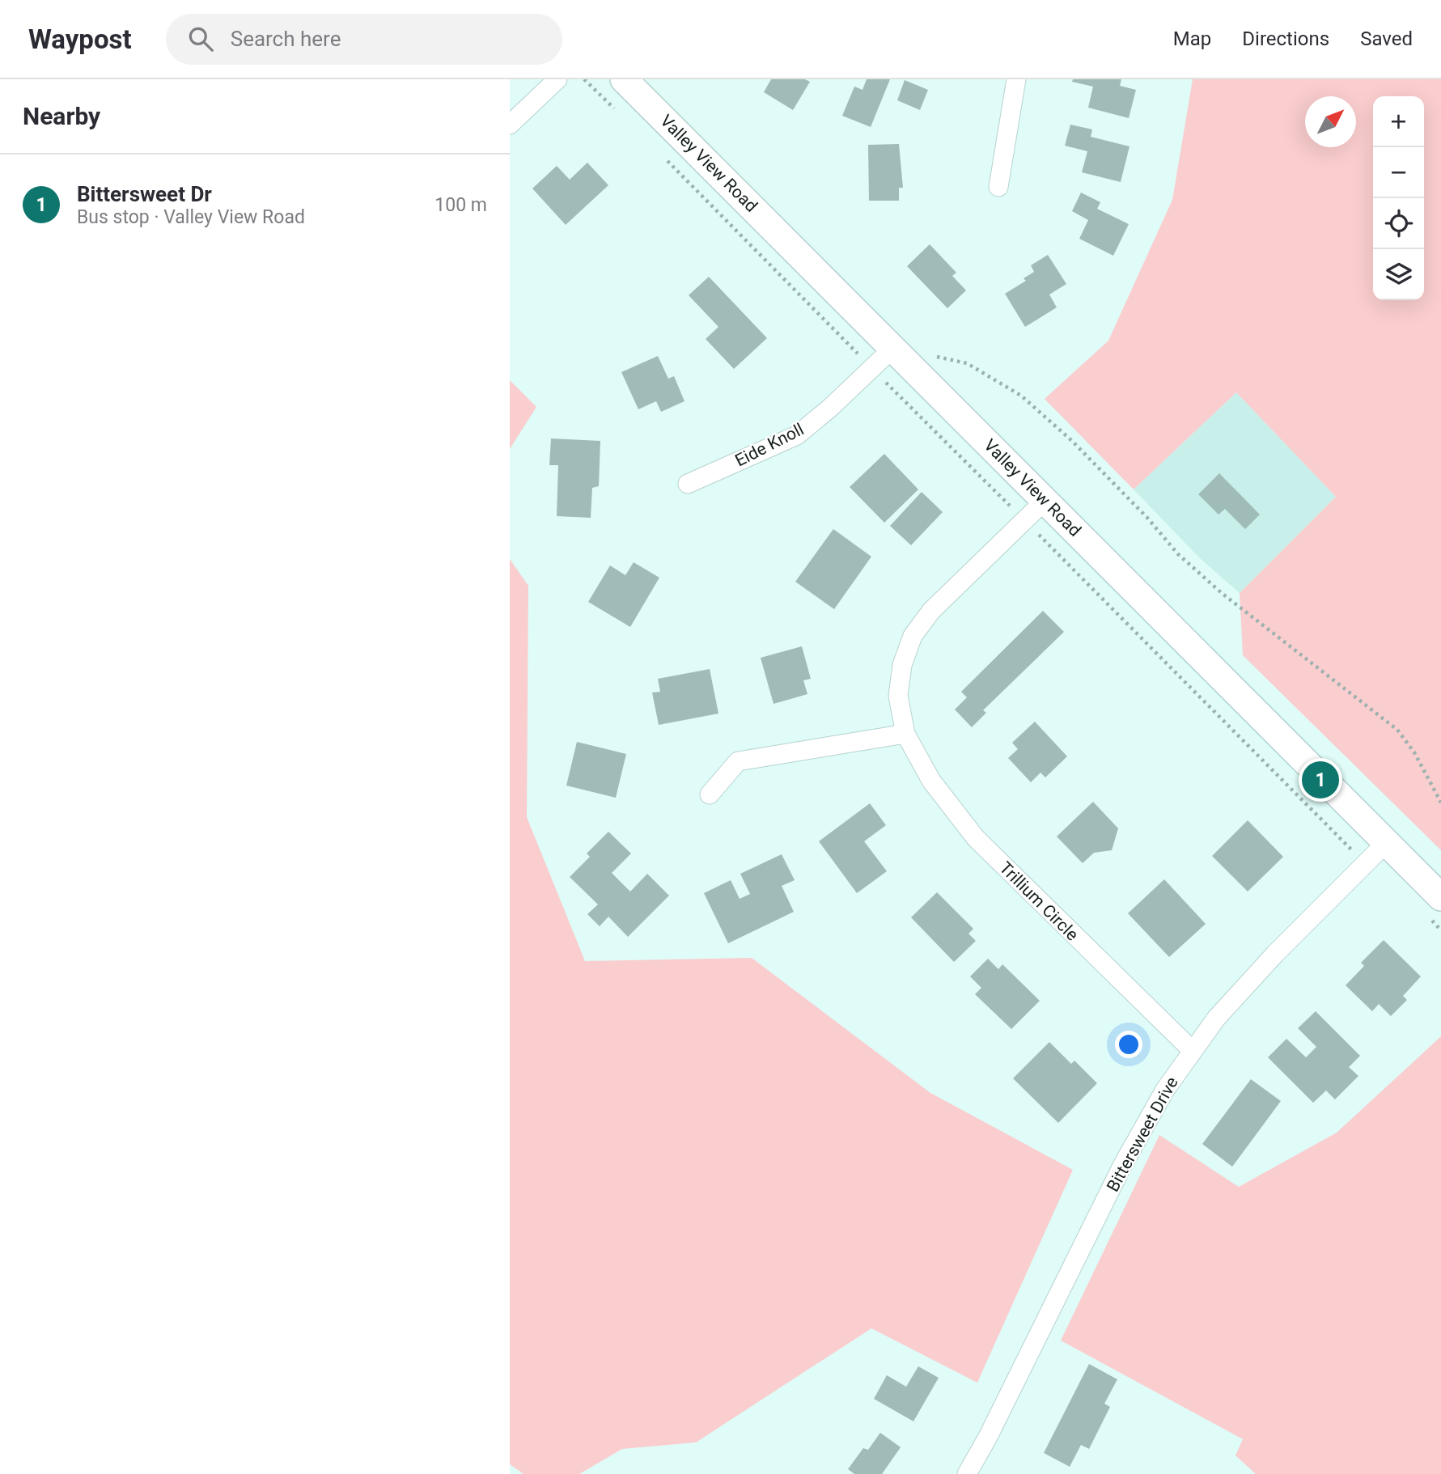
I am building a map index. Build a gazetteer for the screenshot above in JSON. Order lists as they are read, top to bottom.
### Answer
{
  "streets": {
    "main road": ["Valley View Road"],
    "street": ["Eide Knoll", "Trillium Circle", "Bittersweet Drive"]
  },
  "crossings": [
    ["Valley View Road", "Eide Knoll"],
    ["Valley View Road", "Trillium Circle"],
    ["Valley View Road", "Bittersweet Drive"],
    ["Trillium Circle", "Bittersweet Drive"]
  ],
  "north": "top right",
  "page": {
    "header": "Waypost",
    "search": "Search here",
    "nav": ["Map", "Directions", "Saved"],
    "heading": "Nearby",
    "map_buttons": ["+", "−"],
    "list": [
      {
        "mark": "1",
        "name": "Bittersweet Dr",
        "note": "Bus stop · Valley View Road",
        "value": "100 m"
      }
    ],
    "pins": "1"
  }
}
